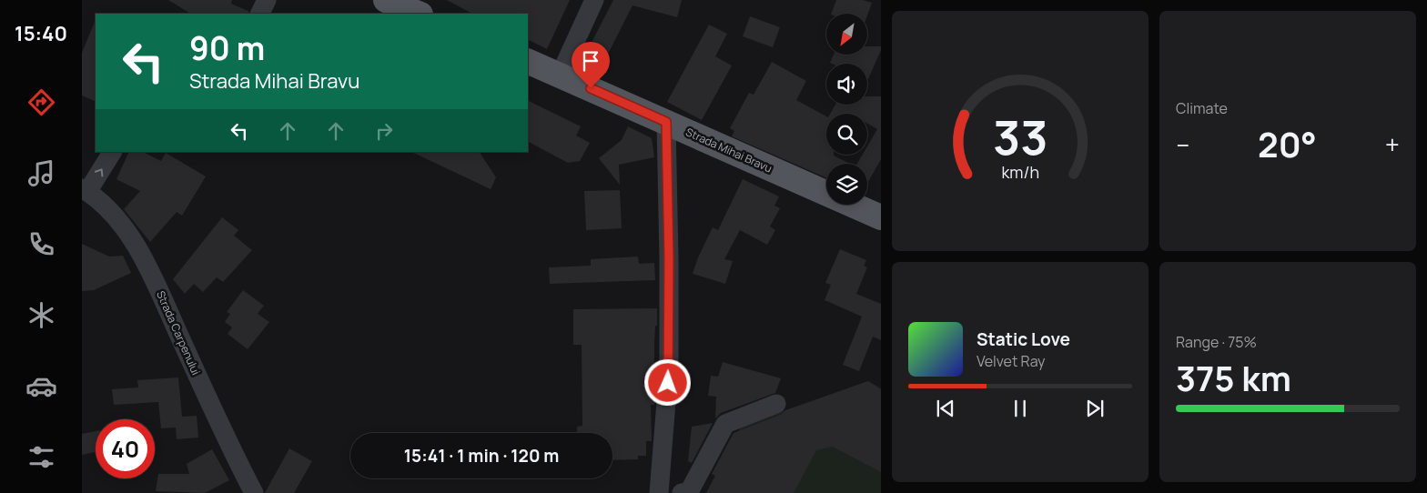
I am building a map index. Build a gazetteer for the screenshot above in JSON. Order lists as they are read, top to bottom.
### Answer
{
  "streets": {
    "main road": ["Strada Mihai Bravu"],
    "street": ["Strada Carpenului"]
  },
  "north": "bottom left",
  "page": {
    "tabs": "15:40",
    "tile": [
      "Climate",
      ["Range · 75%", "375 km"]
    ],
    "turn": ["90 m", "Strada Mihai Bravu"],
    "heat": ["−", "20°", "+"],
    "song": ["Static Love", "Velvet Ray"],
    "limit": "40",
    "trip": "15:41 · 1 min · 120 m",
    "gauge": ["33", "km/h"]
  }
}
